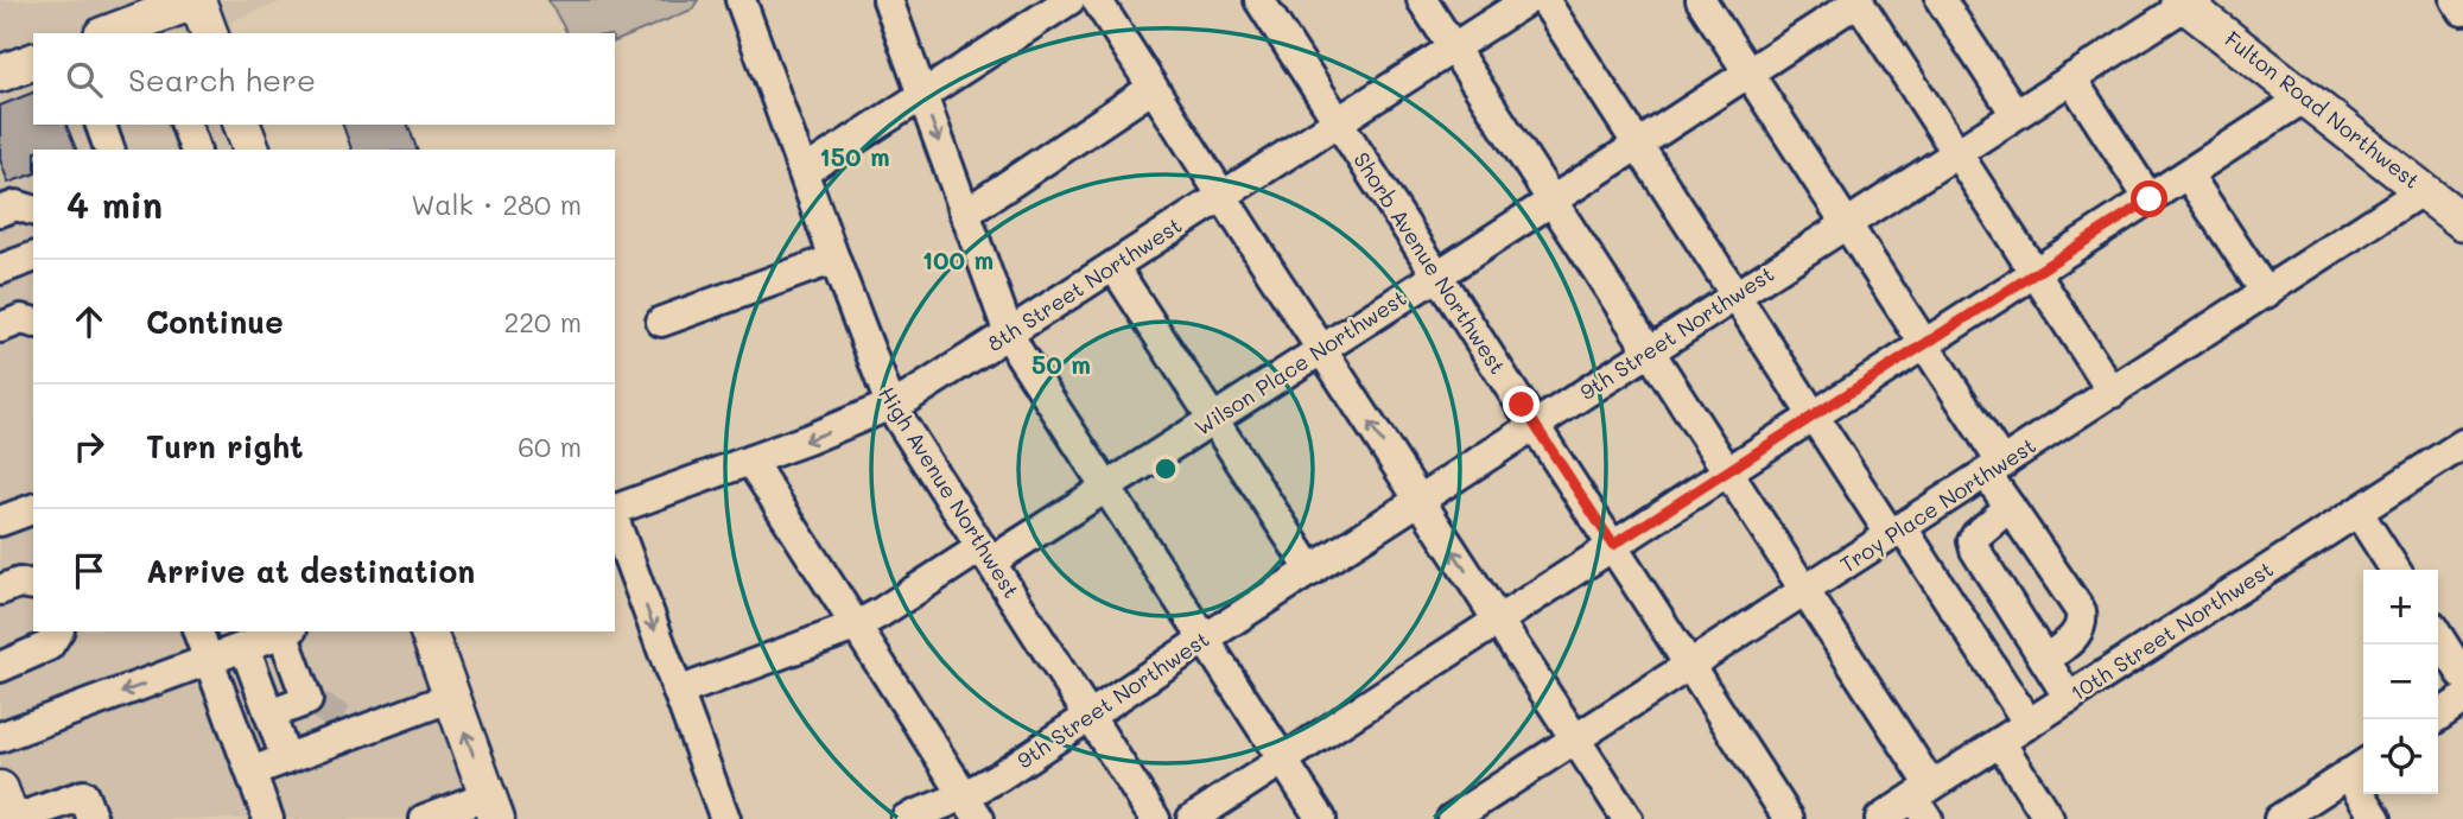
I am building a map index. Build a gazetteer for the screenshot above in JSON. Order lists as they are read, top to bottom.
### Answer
{
  "streets": {
    "main road": ["Fulton Road Northwest"],
    "street": [
      "Shorb Avenue Northwest",
      "8th Street Northwest",
      "9th Street Northwest",
      "Wilson Place Northwest",
      "High Avenue Northwest",
      "Troy Place Northwest",
      "10th Street Northwest"
    ]
  },
  "crossings": [
    ["Fulton Road Northwest", "9th Street Northwest"],
    ["Fulton Road Northwest", "Troy Place Northwest"],
    ["Shorb Avenue Northwest", "8th Street Northwest"],
    ["Shorb Avenue Northwest", "9th Street Northwest"],
    ["Shorb Avenue Northwest", "Wilson Place Northwest"],
    ["Shorb Avenue Northwest", "Troy Place Northwest"],
    ["8th Street Northwest", "High Avenue Northwest"],
    ["9th Street Northwest", "High Avenue Northwest"],
    ["Wilson Place Northwest", "High Avenue Northwest"]
  ],
  "page": {
    "search": "Search here",
    "heading": ["4 min", "Walk · 280 m"],
    "list": [
      ["Continue", "220 m"],
      ["Turn right", "60 m"],
      "Arrive at destination"
    ],
    "map_buttons": ["+", "−"]
  },
  "rings": ["150 m", "100 m", "50 m"]
}
